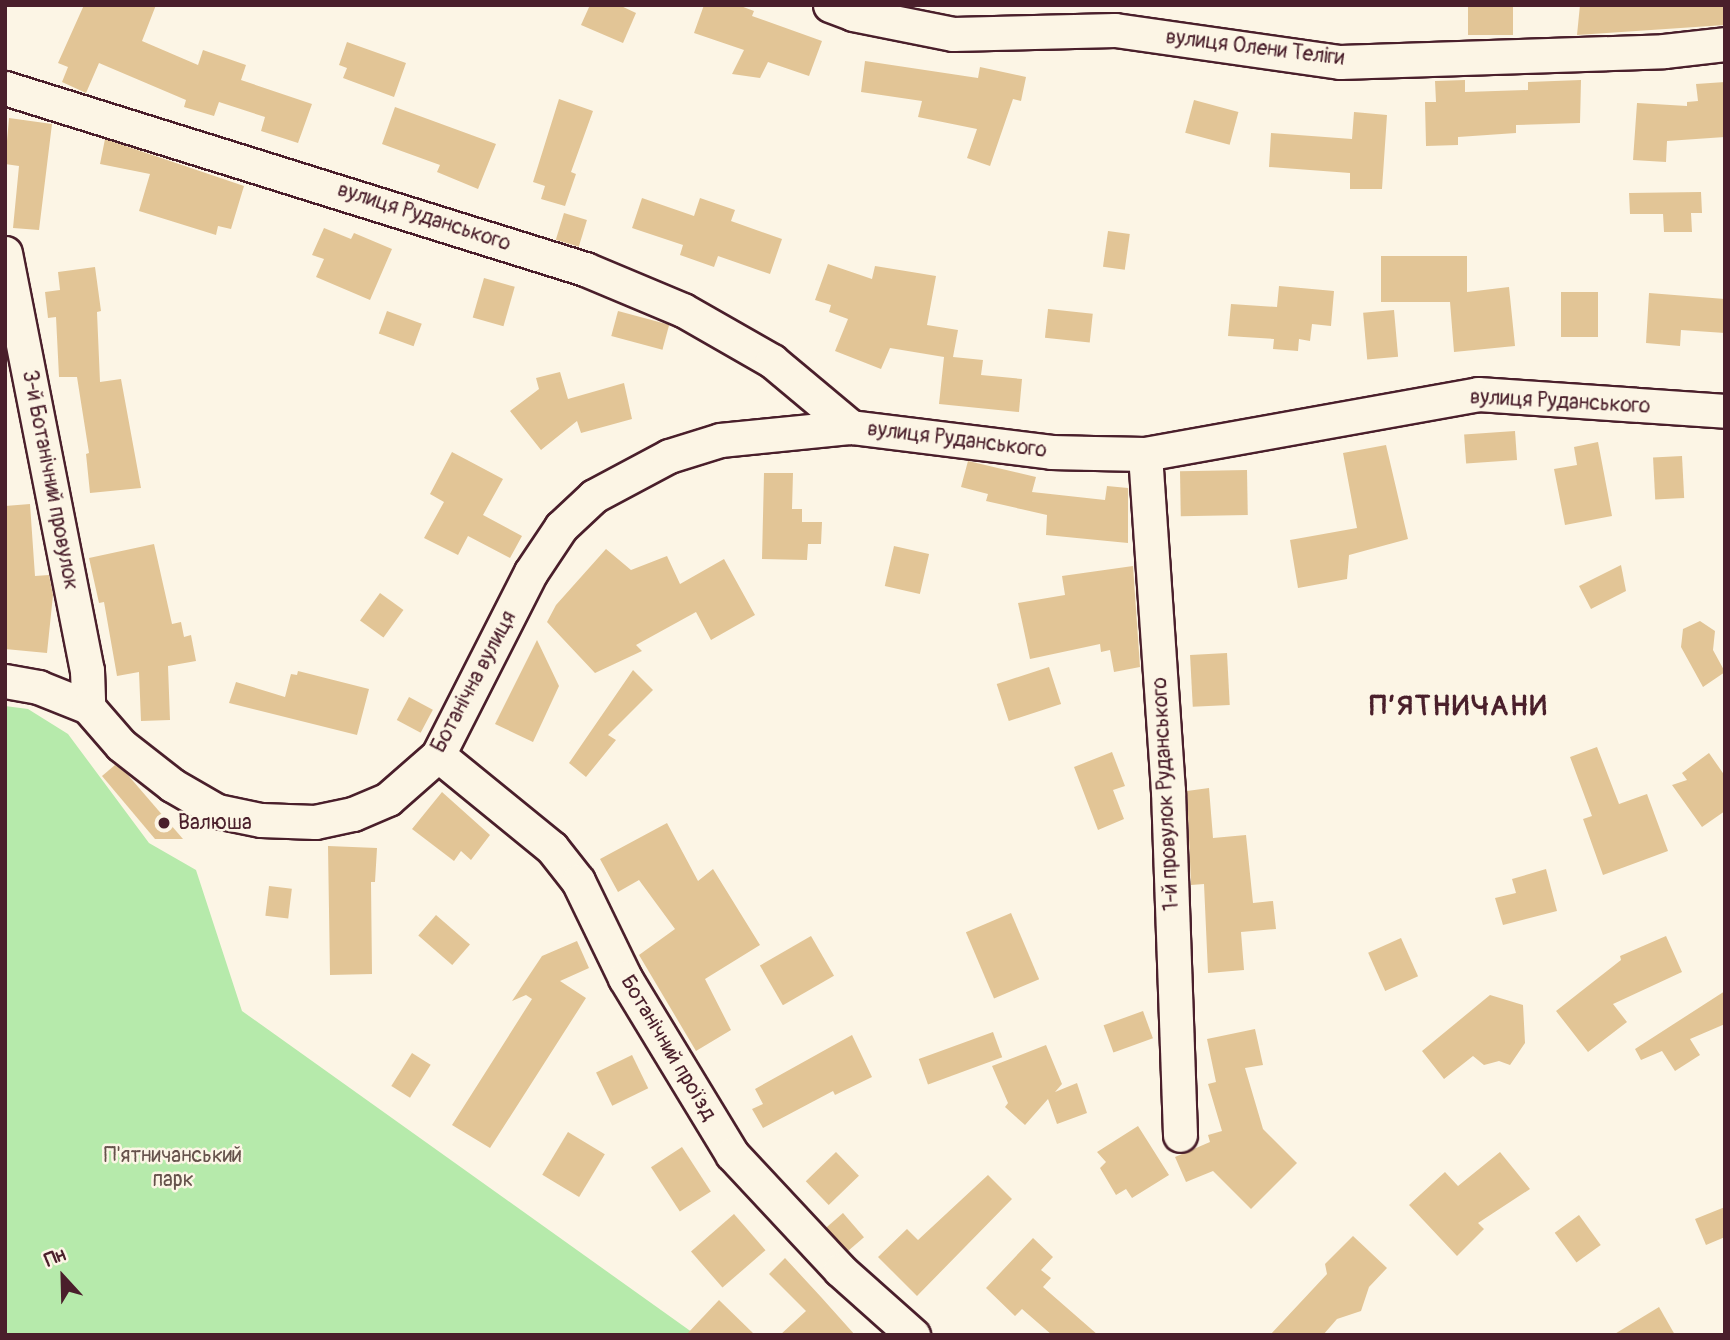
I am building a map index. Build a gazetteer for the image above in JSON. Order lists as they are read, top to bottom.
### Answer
{
  "streets": {
    "street": [
      "вулиця Олени Теліги",
      "вулиця Руданського",
      "3-й Ботанічний провулок",
      "Ботанічна вулиця",
      "1-й провулок Руданського",
      "Ботанічний проїзд"
    ]
  },
  "crossings": [
    ["вулиця Руданського", "Ботанічна вулиця"],
    ["вулиця Руданського", "1-й провулок Руданського"],
    ["3-й Ботанічний провулок", "Ботанічна вулиця"],
    ["Ботанічна вулиця", "Ботанічний проїзд"]
  ],
  "districts": ["П’ЯТНИЧАНИ"],
  "parks": ["П'ятничанський парк"],
  "places": ["Валюша"],
  "north": "top"
}
